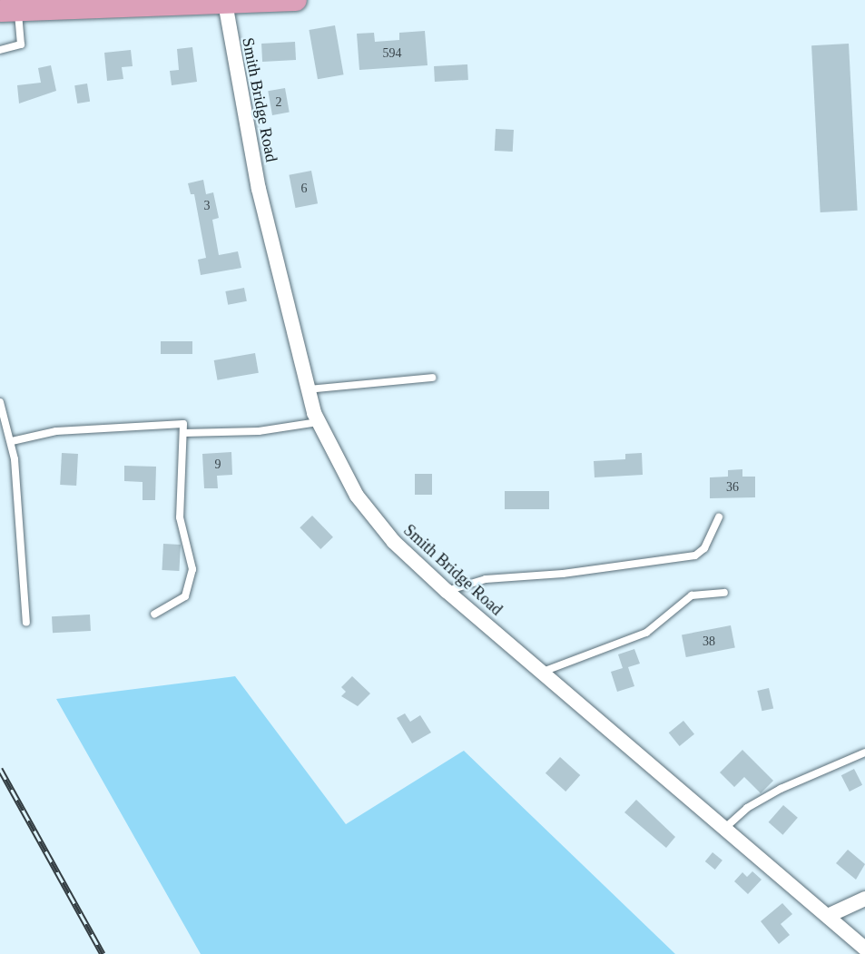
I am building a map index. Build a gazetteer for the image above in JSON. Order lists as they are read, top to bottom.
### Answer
{
  "streets": {
    "street": ["Smith Bridge Road"]
  },
  "house_numbers": [
    "594",
    "2",
    "6",
    "3",
    "9",
    "36",
    "38"
  ]
}
